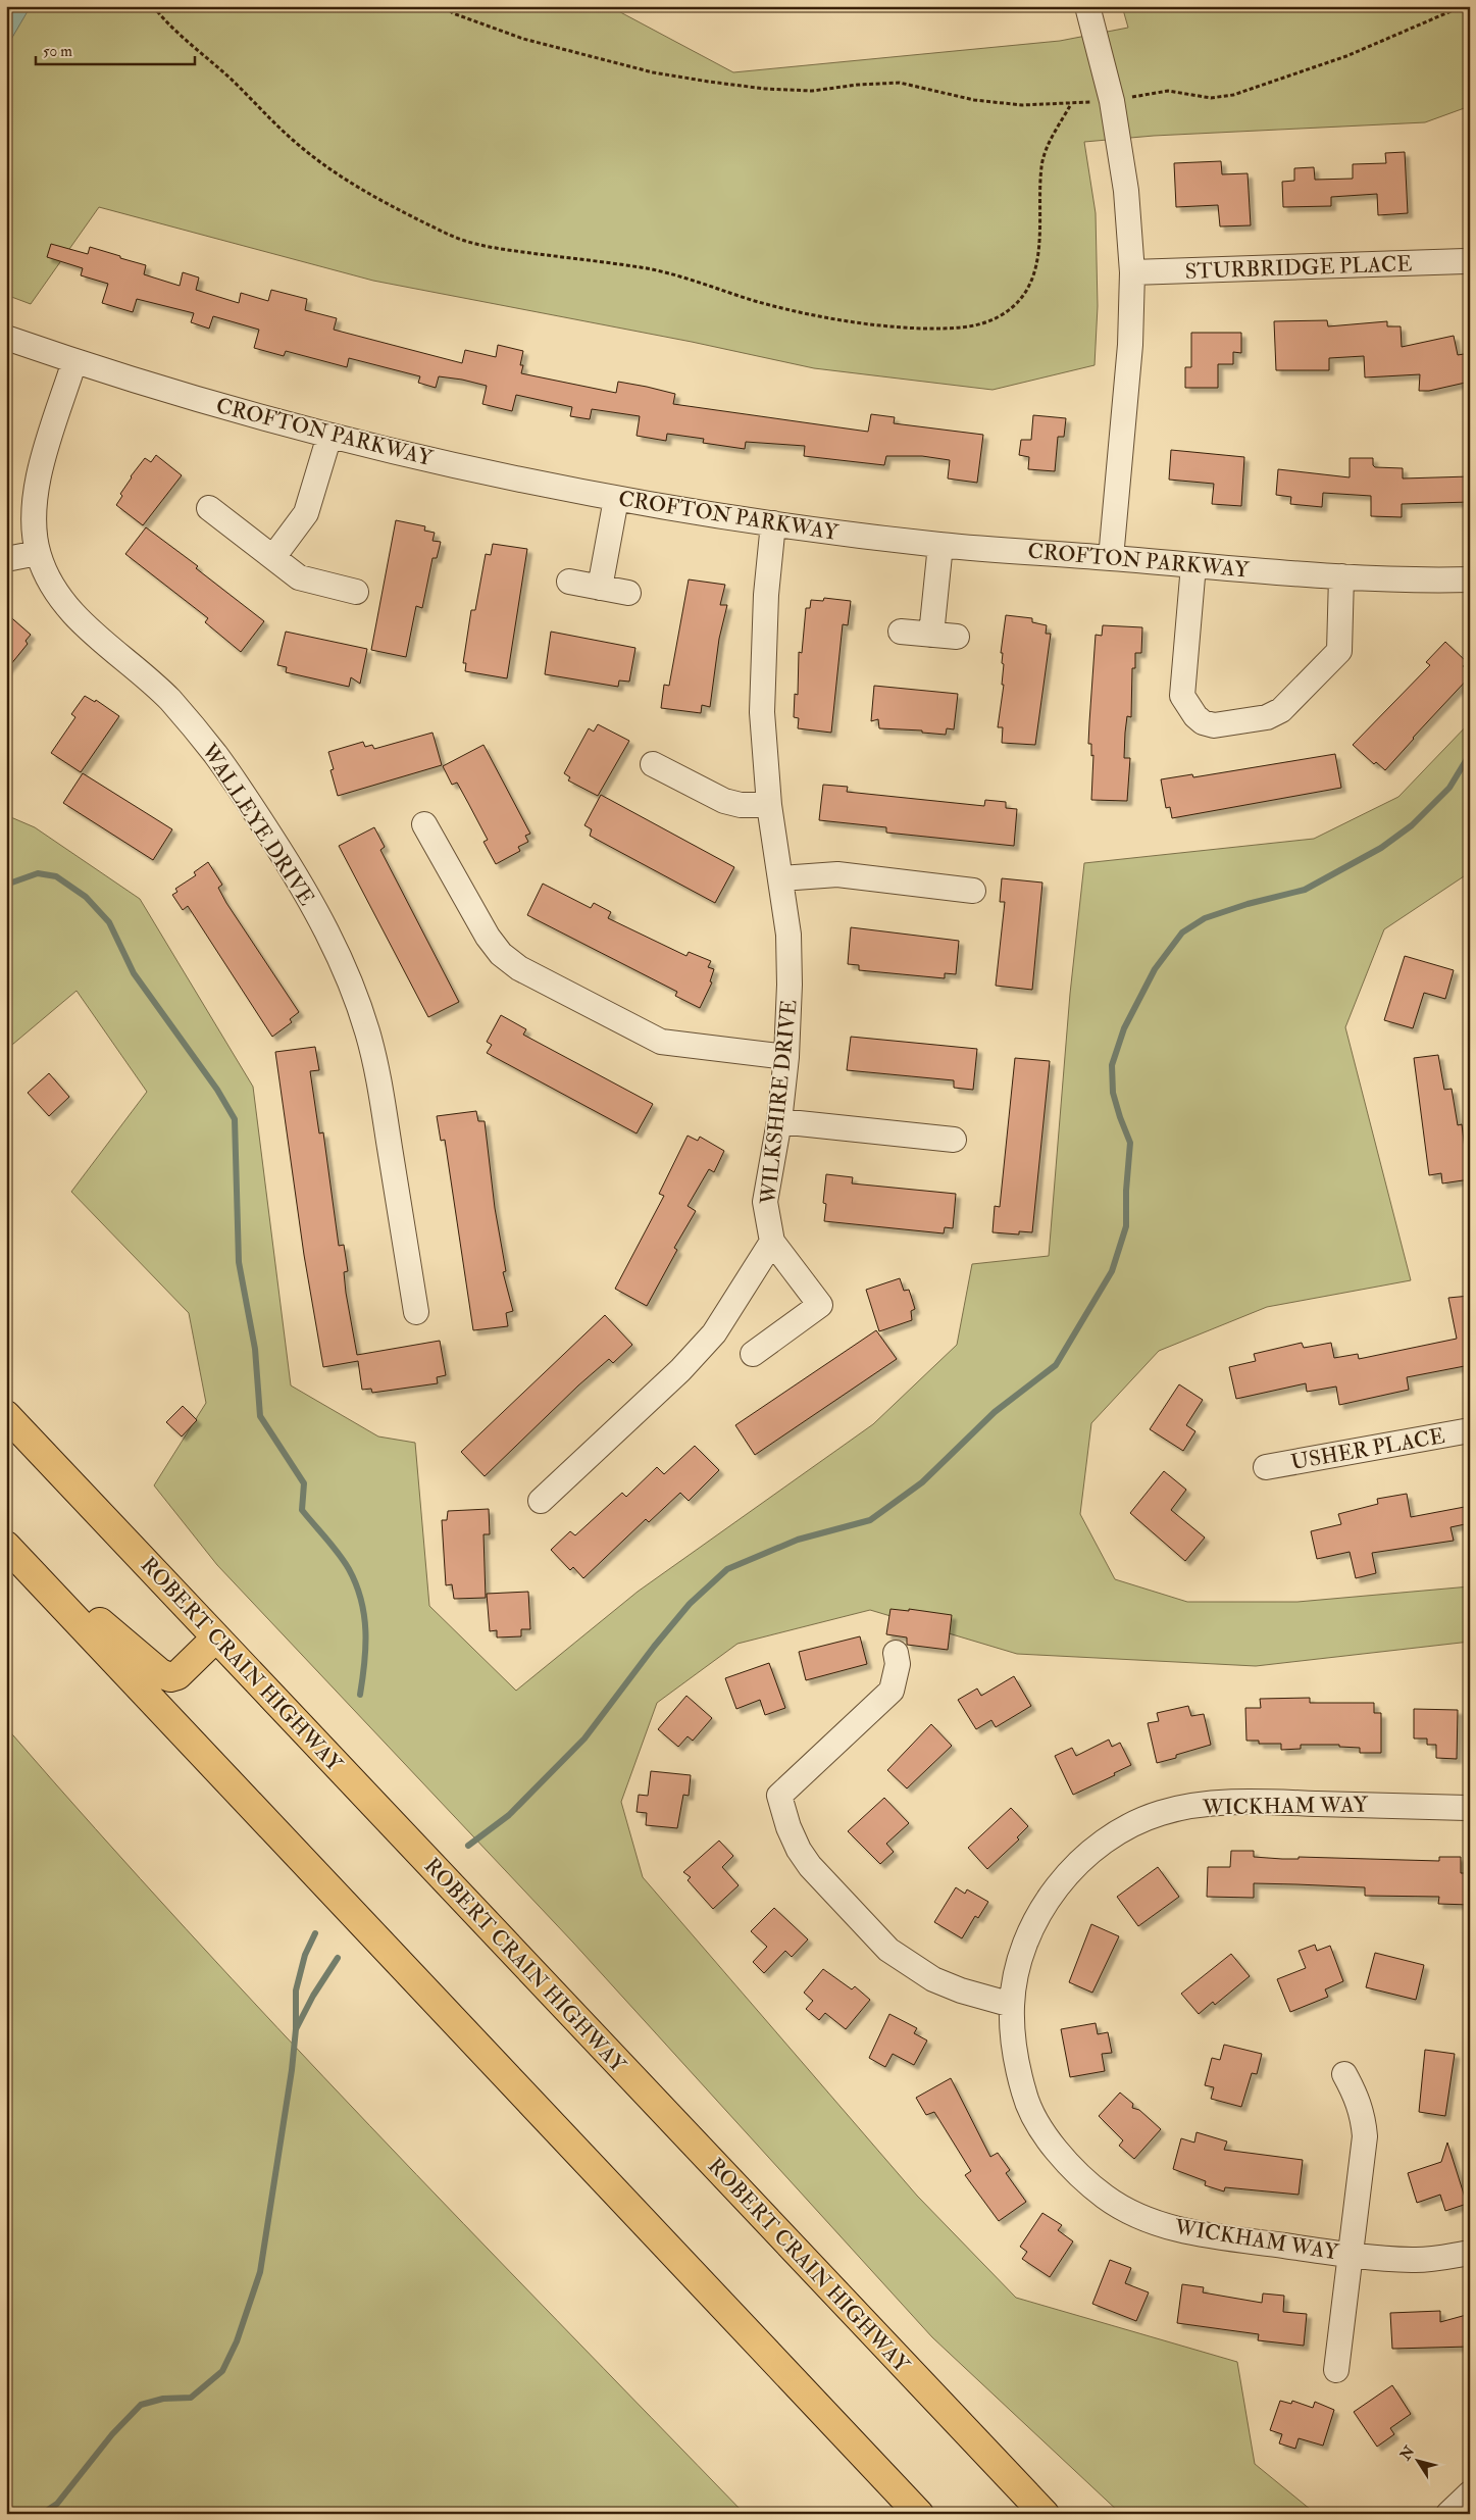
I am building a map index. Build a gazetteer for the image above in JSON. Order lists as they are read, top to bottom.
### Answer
{
  "streets": {
    "highway": ["ROBERT CRAIN HIGHWAY"],
    "street": [
      "STURBRIDGE PLACE",
      "CROFTON PARKWAY",
      "WALLEYE DRIVE",
      "WILKSHIRE DRIVE",
      "USHER PLACE",
      "WICKHAM WAY"
    ]
  },
  "crossings": [
    ["CROFTON PARKWAY", "WALLEYE DRIVE"],
    ["CROFTON PARKWAY", "WILKSHIRE DRIVE"]
  ],
  "scale_bar": "50 m",
  "north": "top left"
}
